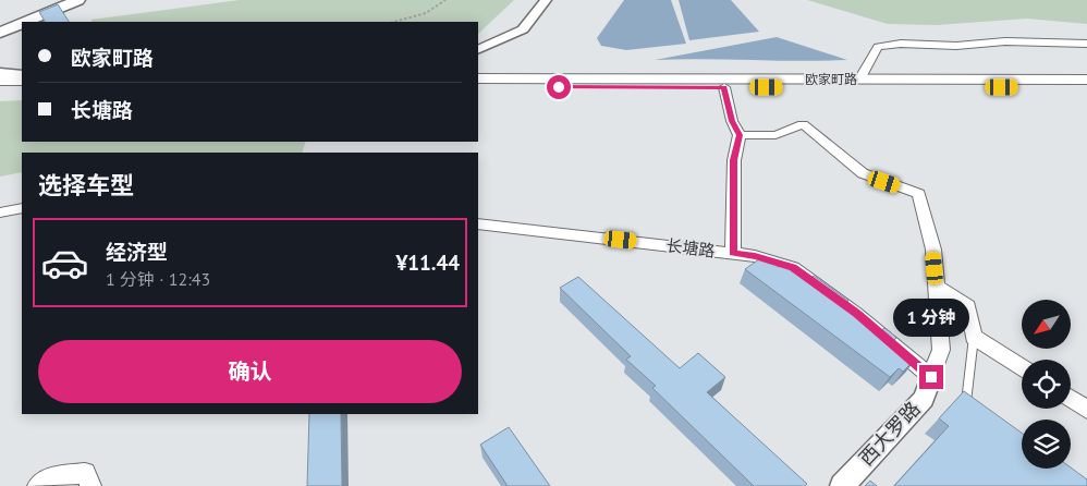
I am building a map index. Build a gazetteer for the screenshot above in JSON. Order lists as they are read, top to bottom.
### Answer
{
  "streets": {
    "main road": ["欧家町路"],
    "street": ["长塘路", "西大罗路"]
  },
  "crossings": [
    ["长塘路", "西大罗路"]
  ],
  "north": "bottom left",
  "page": {
    "banner": ["欧家町路", "长塘路"],
    "heading": "选择车型",
    "list": [
      {
        "name": "经济型",
        "note": "1 分钟 · 12:43",
        "value": "¥11.44"
      }
    ],
    "bubble": "1 分钟",
    "buttons": "确认"
  }
}
